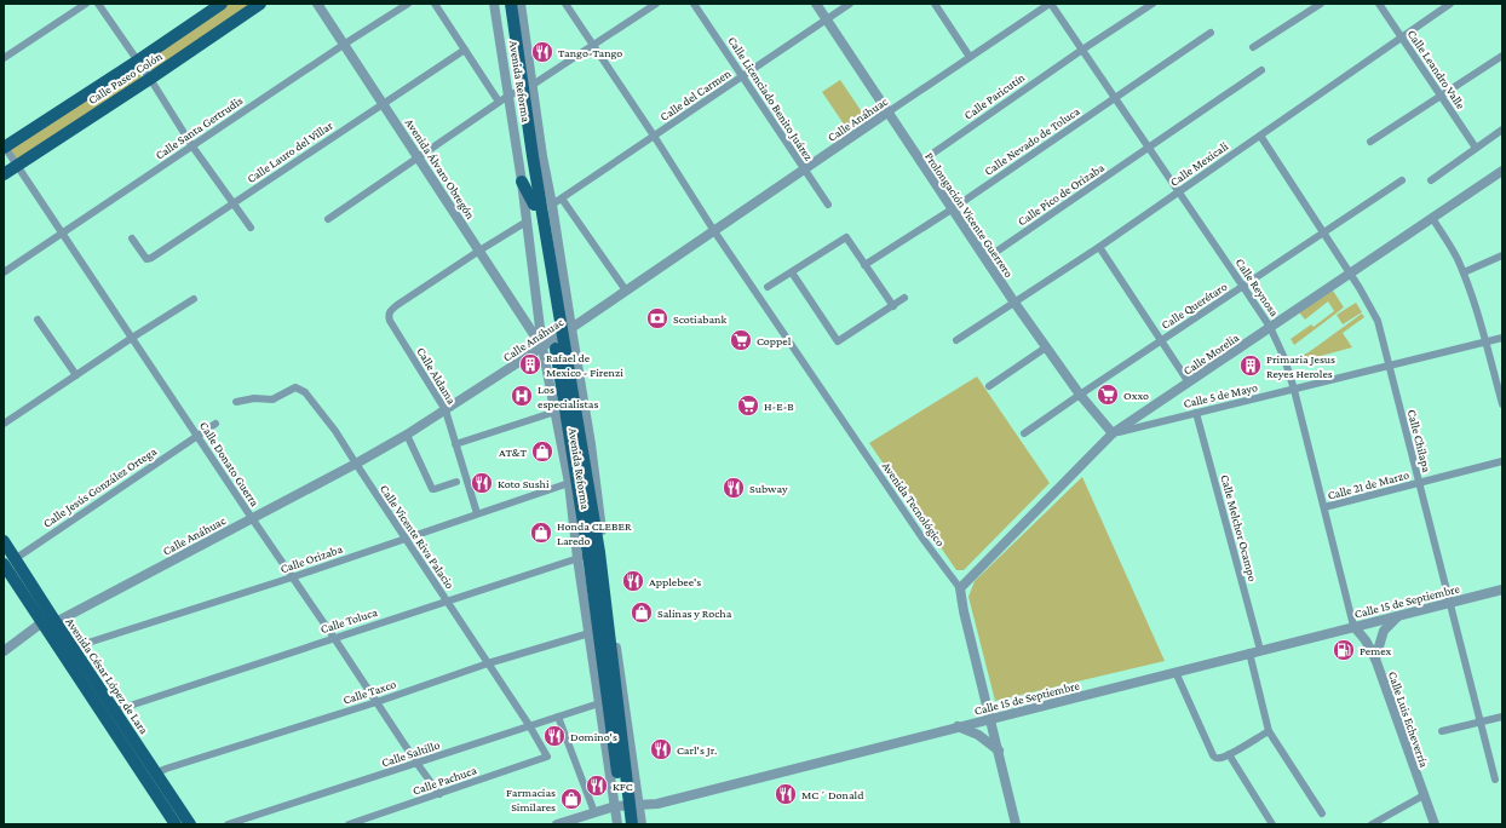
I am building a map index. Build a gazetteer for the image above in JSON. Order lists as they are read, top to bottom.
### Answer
{
  "streets": {
    "main road": ["Calle Paseo Colón", "Avenida Reforma", "Avenida César López de Lara"],
    "street": [
      "Calle Leandro Valle",
      "Calle del Carmen",
      "Calle Paricutín",
      "Calle Licenciado Benito Juárez",
      "Calle Anáhuac",
      "Calle Santa Gertrudis",
      "Calle Nevado de Toluca",
      "Calle Lauro del Villar",
      "Calle Mexicali",
      "Avenida Álvaro Obregón",
      "Calle Pico de Orizaba",
      "Prolongación Vicente Guerrero",
      "Calle Reynosa",
      "Calle Querétaro",
      "Calle Morelia",
      "Calle Aldama",
      "Calle 5 de Mayo",
      "Calle Chilapa",
      "Calle Donato Guerra",
      "Calle 21 de Marzo",
      "Calle Jesús González Ortega",
      "Avenida Tecnológico",
      "Calle Melchor Ocampo",
      "Calle Vicente Riva Palacio",
      "Calle Orizaba",
      "Calle 15 de Septiembre",
      "Calle Toluca",
      "Calle Taxco",
      "Calle Luis Echeverría",
      "Calle Saltillo",
      "Calle Pachuca"
    ]
  },
  "crossings": [
    ["Calle Leandro Valle", "Calle Mexicali"],
    ["Calle Paseo Colón", "Calle Donato Guerra"],
    ["Avenida Reforma", "Calle del Carmen"],
    ["Avenida Reforma", "Calle Anáhuac"],
    ["Avenida Reforma", "Avenida Álvaro Obregón"],
    ["Avenida Reforma", "Calle Orizaba"],
    ["Avenida Reforma", "Calle 15 de Septiembre"],
    ["Avenida Reforma", "Calle Toluca"],
    ["Avenida Reforma", "Calle Taxco"],
    ["Avenida Reforma", "Calle Saltillo"],
    ["Calle del Carmen", "Calle Licenciado Benito Juárez"],
    ["Calle del Carmen", "Prolongación Vicente Guerrero"],
    ["Calle del Carmen", "Avenida Tecnológico"],
    ["Calle Paricutín", "Prolongación Vicente Guerrero"],
    ["Calle Paricutín", "Calle Reynosa"],
    ["Calle Licenciado Benito Juárez", "Calle Anáhuac"],
    ["Calle Anáhuac", "Avenida Álvaro Obregón"],
    ["Calle Anáhuac", "Prolongación Vicente Guerrero"],
    ["Calle Anáhuac", "Calle Reynosa"],
    ["Calle Anáhuac", "Calle Aldama"],
    ["Calle Anáhuac", "Calle Donato Guerra"],
    ["Calle Anáhuac", "Avenida Tecnológico"],
    ["Calle Anáhuac", "Calle Vicente Riva Palacio"],
    ["Calle Anáhuac", "Avenida César López de Lara"],
    ["Calle Santa Gertrudis", "Avenida Álvaro Obregón"],
    ["Calle Santa Gertrudis", "Calle Donato Guerra"],
    ["Calle Nevado de Toluca", "Prolongación Vicente Guerrero"],
    ["Calle Nevado de Toluca", "Calle Reynosa"],
    ["Calle Lauro del Villar", "Avenida Álvaro Obregón"],
    ["Calle Mexicali", "Prolongación Vicente Guerrero"],
    ["Calle Mexicali", "Calle Reynosa"],
    ["Calle Mexicali", "Calle Chilapa"],
    ["Avenida Álvaro Obregón", "Calle Aldama"],
    ["Calle Pico de Orizaba", "Prolongación Vicente Guerrero"],
    ["Calle Pico de Orizaba", "Calle Reynosa"],
    ["Prolongación Vicente Guerrero", "Calle Querétaro"],
    ["Prolongación Vicente Guerrero", "Calle Morelia"],
    ["Prolongación Vicente Guerrero", "Calle 5 de Mayo"],
    ["Calle Reynosa", "Calle Querétaro"],
    ["Calle Reynosa", "Calle Morelia"],
    ["Calle Reynosa", "Calle 5 de Mayo"],
    ["Calle Reynosa", "Calle 21 de Marzo"],
    ["Calle Reynosa", "Calle 15 de Septiembre"],
    ["Calle Reynosa", "Calle Luis Echeverría"],
    ["Calle Querétaro", "Calle Chilapa"],
    ["Calle Morelia", "Calle 5 de Mayo"],
    ["Calle Morelia", "Calle Chilapa"],
    ["Calle Morelia", "Avenida Tecnológico"],
    ["Calle Aldama", "Calle Orizaba"],
    ["Calle 5 de Mayo", "Calle Chilapa"],
    ["Calle 5 de Mayo", "Calle Melchor Ocampo"],
    ["Calle Chilapa", "Calle 21 de Marzo"],
    ["Calle Chilapa", "Calle 15 de Septiembre"],
    ["Calle Donato Guerra", "Calle Jesús González Ortega"],
    ["Calle Donato Guerra", "Calle Orizaba"],
    ["Calle Donato Guerra", "Calle Toluca"],
    ["Calle Donato Guerra", "Calle Taxco"],
    ["Calle Donato Guerra", "Calle Saltillo"],
    ["Calle Donato Guerra", "Calle Pachuca"],
    ["Calle Jesús González Ortega", "Avenida César López de Lara"],
    ["Avenida Tecnológico", "Calle 15 de Septiembre"],
    ["Calle Melchor Ocampo", "Calle 15 de Septiembre"],
    ["Calle Vicente Riva Palacio", "Calle Orizaba"],
    ["Calle Vicente Riva Palacio", "Calle Toluca"],
    ["Calle Vicente Riva Palacio", "Calle Taxco"],
    ["Calle Vicente Riva Palacio", "Calle Saltillo"],
    ["Calle Vicente Riva Palacio", "Calle Pachuca"],
    ["Calle Orizaba", "Avenida César López de Lara"],
    ["Calle 15 de Septiembre", "Calle Luis Echeverría"],
    ["Calle Toluca", "Avenida César López de Lara"],
    ["Avenida César López de Lara", "Calle Taxco"]
  ],
  "places": {
    "restaurant": [
      "Tango-Tango",
      "Koto Sushi",
      "Subway",
      "Applebee's",
      "Domino's",
      "Carl's Jr.",
      "KFC",
      "MC´ Donald"
    ],
    "bank": ["Scotiabank"],
    "supermarket": ["Coppel", "Oxxo", "H-E-B"],
    "building": ["Rafael de Mexico - Firenzi", "Primaria Jesus Reyes Heroles"],
    "hospital": ["Los especialistas"],
    "shop": [
      "AT&T",
      "Honda CLEBER Laredo",
      "Salinas y Rocha",
      "Farmacias Similares"
    ],
    "fuel station": ["Pemex"]
  }
}
